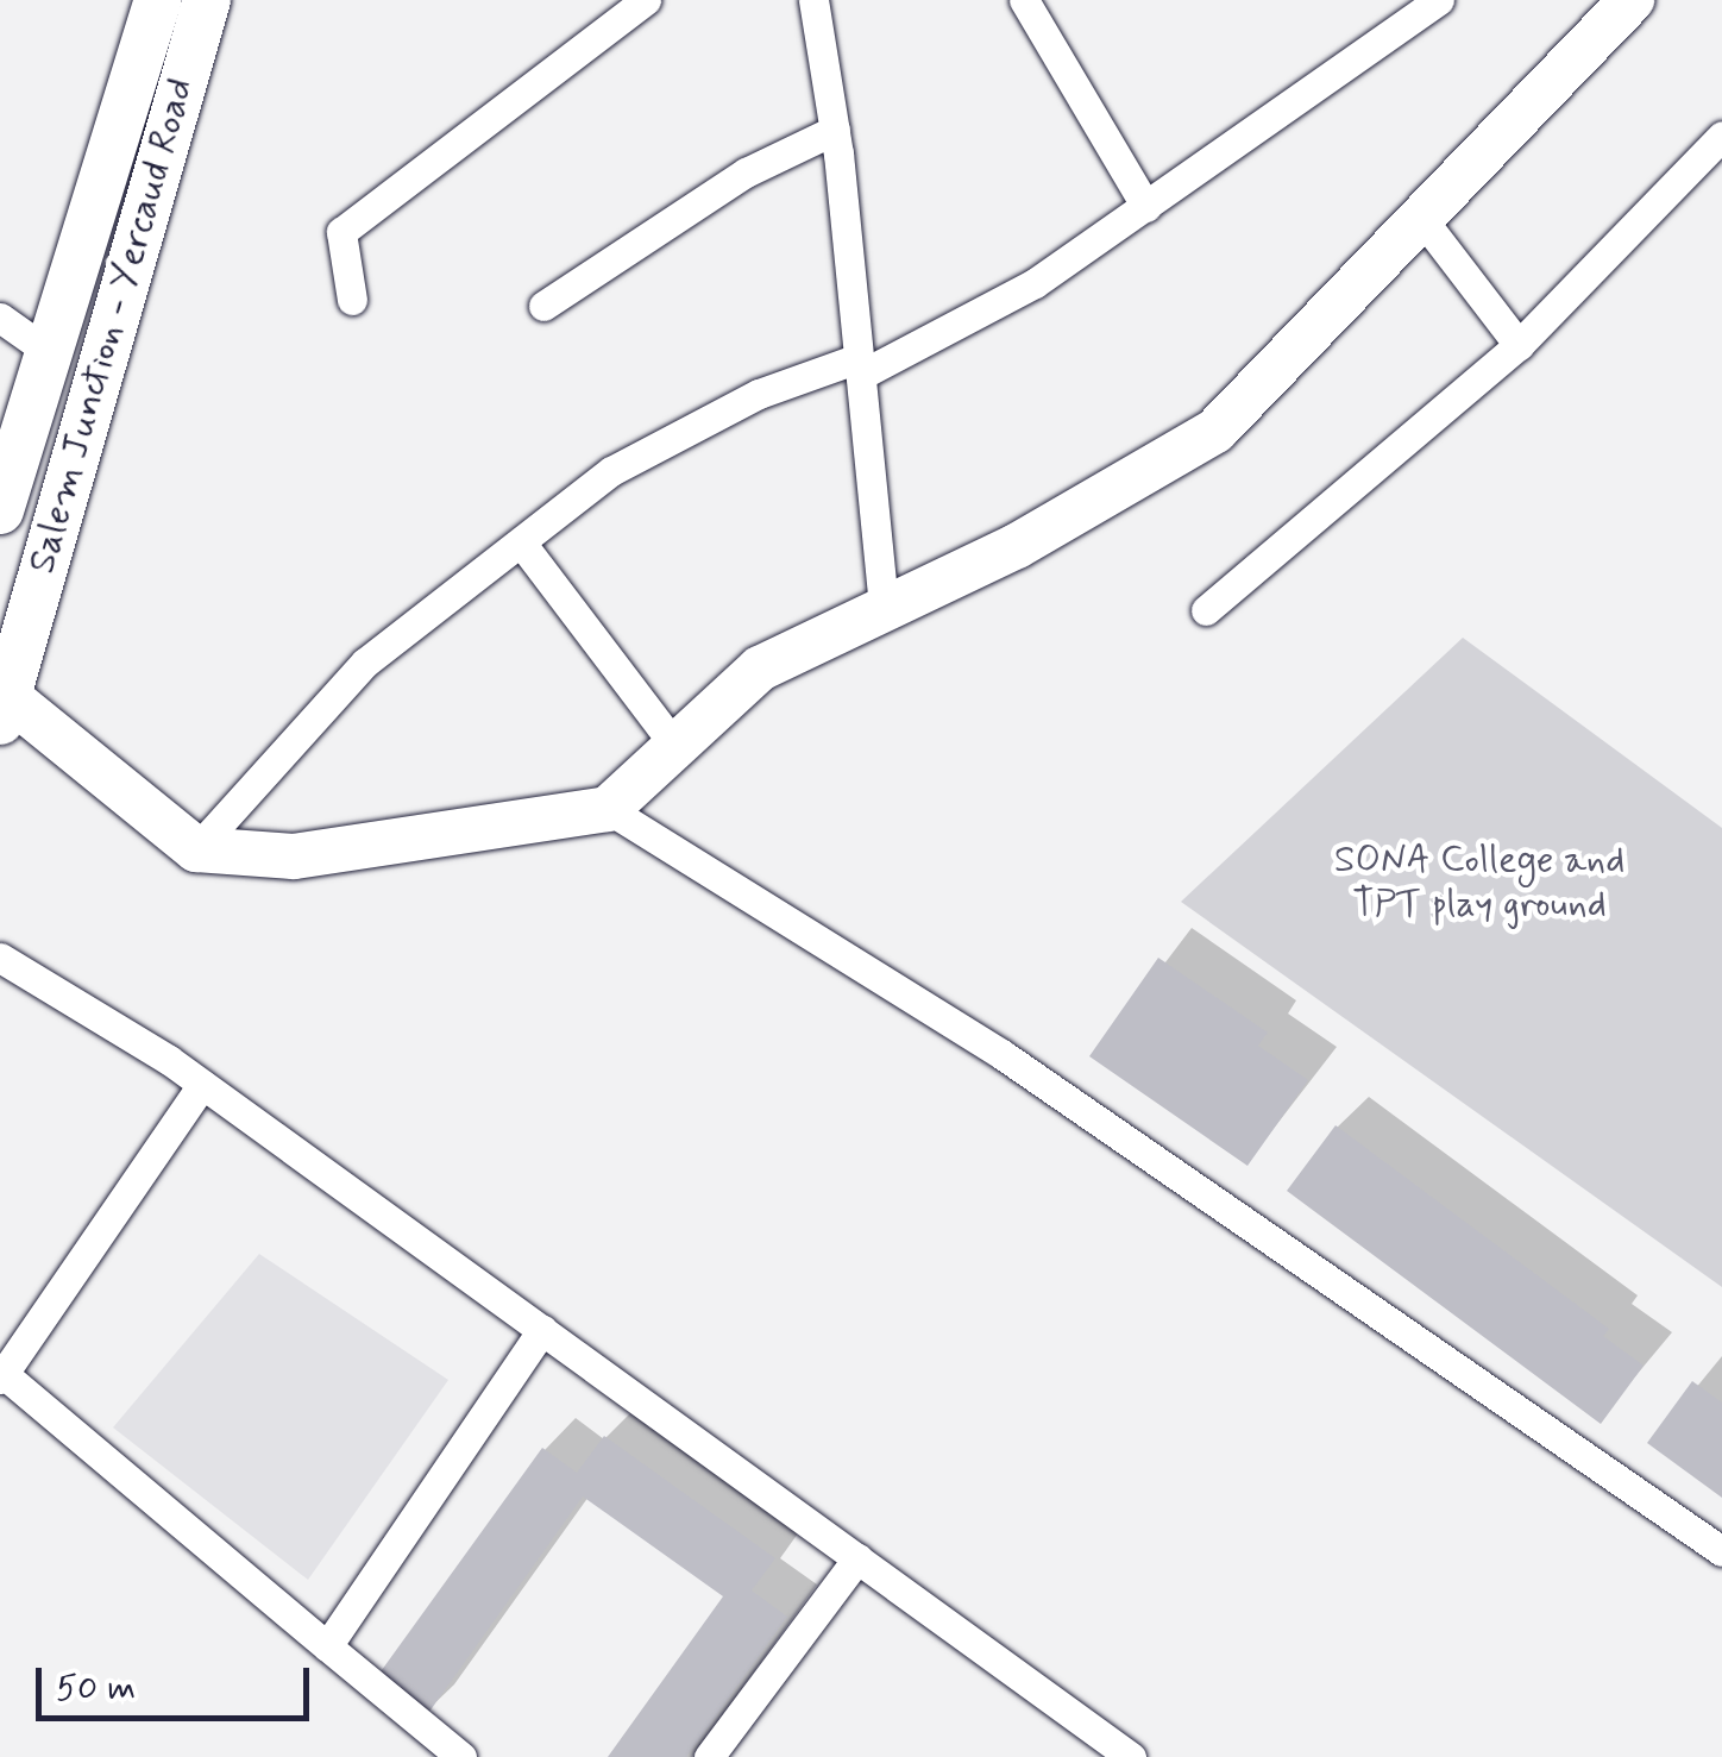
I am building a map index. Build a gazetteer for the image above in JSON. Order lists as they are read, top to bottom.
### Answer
{
  "streets": {
    "main road": ["Salem Junction - Yercaud Road"]
  },
  "parks": ["SONA College and TPT play ground"],
  "scale_bar": "50 m"
}
